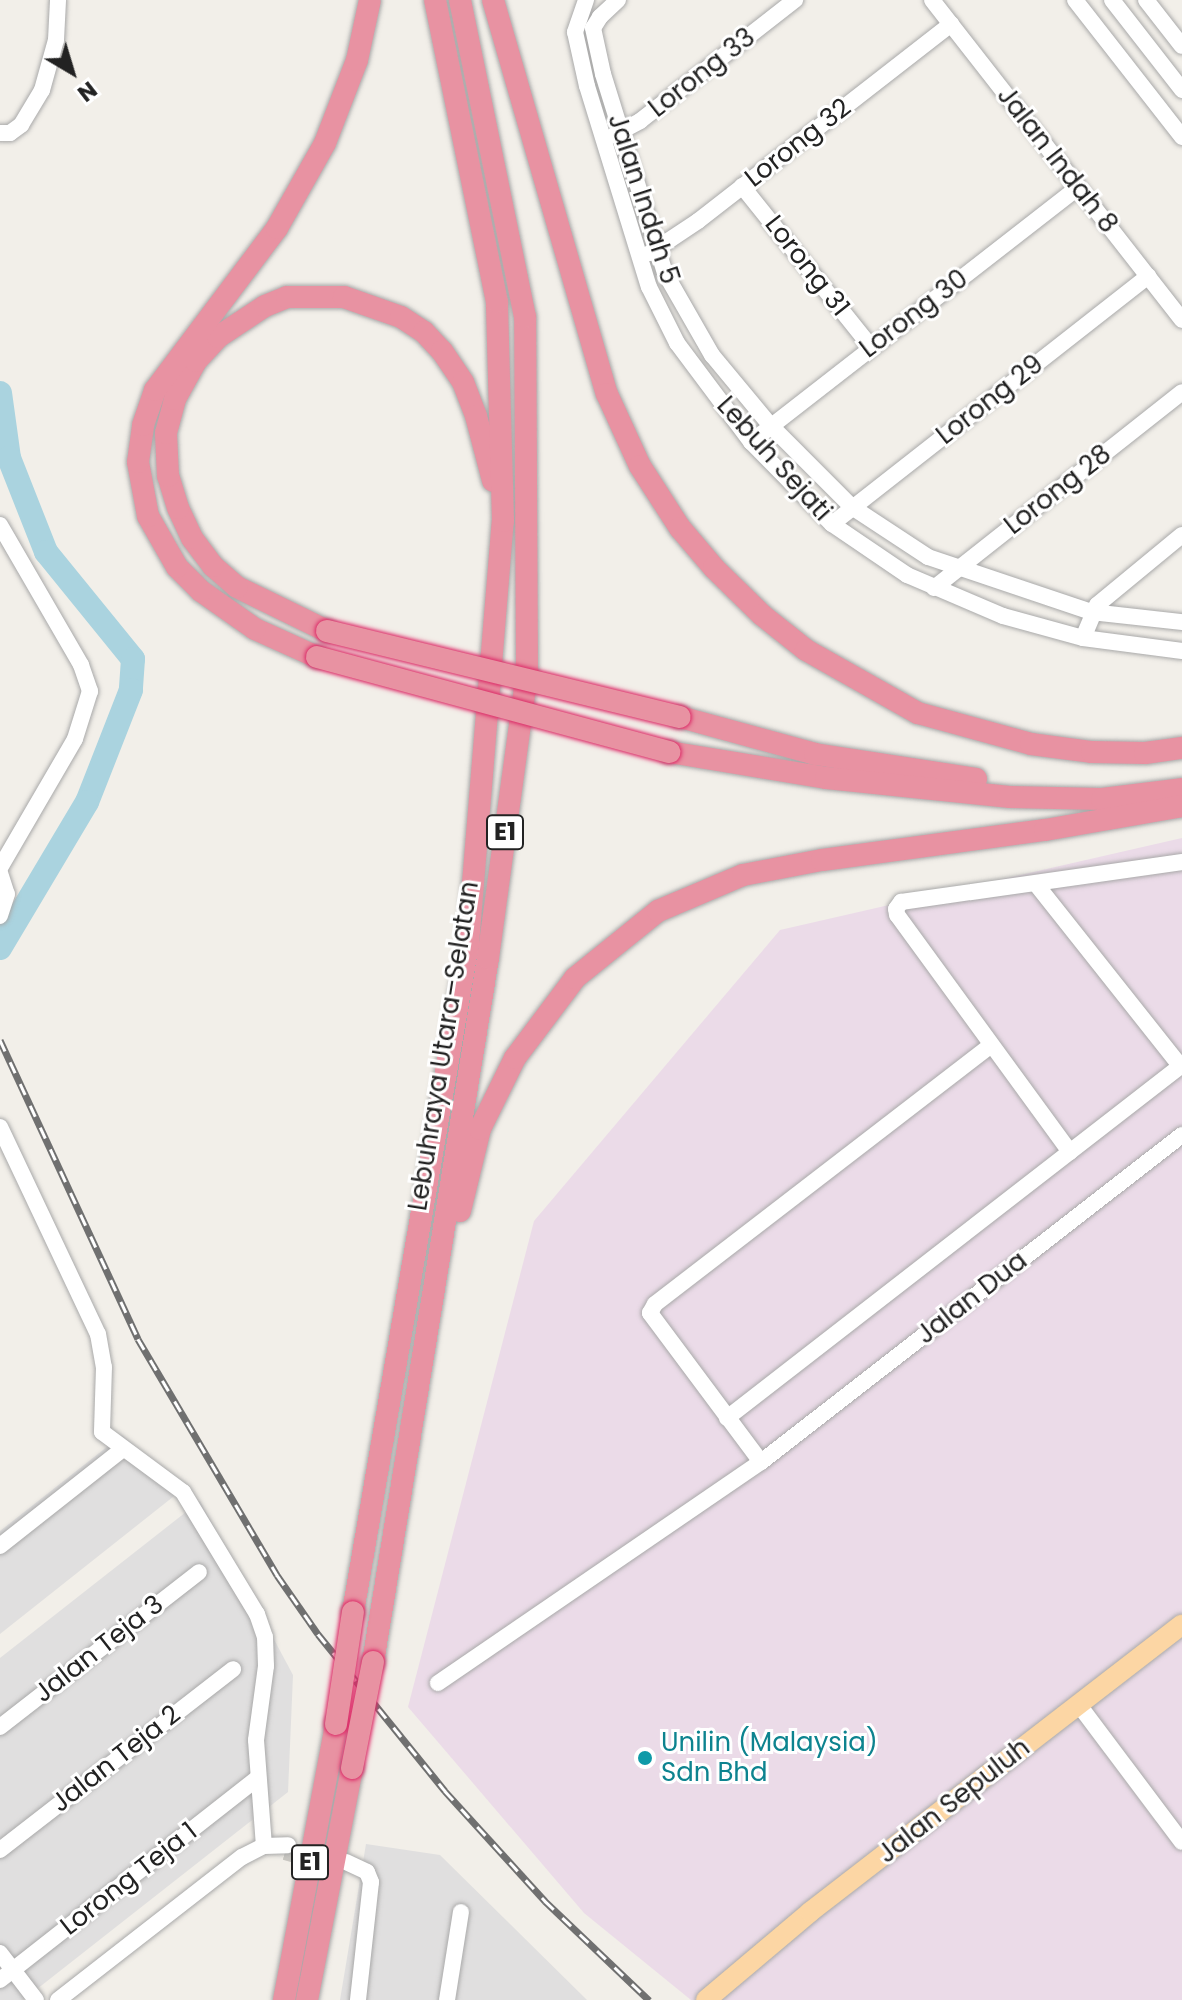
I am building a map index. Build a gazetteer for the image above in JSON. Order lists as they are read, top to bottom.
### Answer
{
  "streets": {
    "highway": ["E1", "Lebuhraya Utara–Selatan"],
    "main road": ["Jalan Sepuluh"],
    "street": [
      "Lorong 33",
      "Lorong 32",
      "Jalan Indah 8",
      "Jalan Indah 5",
      "Lorong 31",
      "Lorong 30",
      "Lorong 29",
      "Lebuh Sejati",
      "Lorong 28",
      "Jalan Dua",
      "Jalan Teja 3",
      "Jalan Teja 2",
      "Lorong Teja 1"
    ]
  },
  "crossings": [
    ["Lorong 33", "Jalan Indah 5"],
    ["Lorong 33", "Lebuh Sejati"],
    ["Lorong 32", "Jalan Indah 8"],
    ["Lorong 32", "Jalan Indah 5"],
    ["Lorong 32", "Lorong 31"],
    ["Lorong 32", "Lebuh Sejati"],
    ["Jalan Indah 8", "Lorong 30"],
    ["Jalan Indah 8", "Lorong 29"],
    ["Jalan Indah 5", "Lorong 30"],
    ["Jalan Indah 5", "Lorong 29"],
    ["Jalan Indah 5", "Lorong 28"],
    ["Lorong 31", "Lorong 30"],
    ["Lorong 30", "Lebuh Sejati"],
    ["Lorong 29", "Lebuh Sejati"],
    ["Lebuh Sejati", "Lorong 28"]
  ],
  "places": ["Unilin (Malaysia) Sdn Bhd"],
  "north": "bottom right"
}
